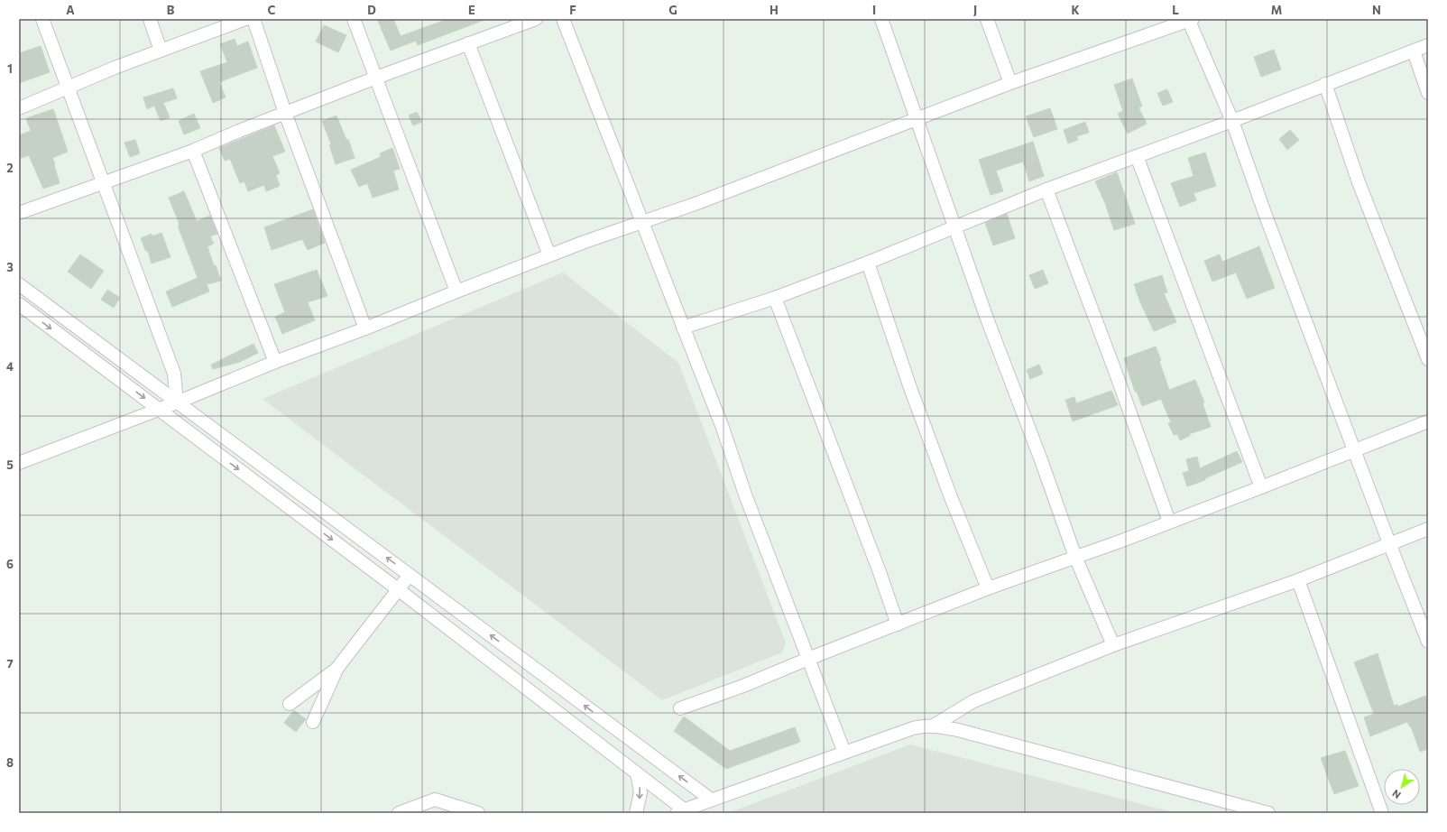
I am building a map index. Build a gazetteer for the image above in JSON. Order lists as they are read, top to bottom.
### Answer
{
  "north": "bottom left",
  "grid": {
    "columns": [
      "A",
      "B",
      "C",
      "D",
      "E",
      "F",
      "G",
      "H",
      "I",
      "J",
      "K",
      "L",
      "M",
      "N"
    ],
    "rows": [
      "1",
      "2",
      "3",
      "4",
      "5",
      "6",
      "7",
      "8"
    ]
  }
}
